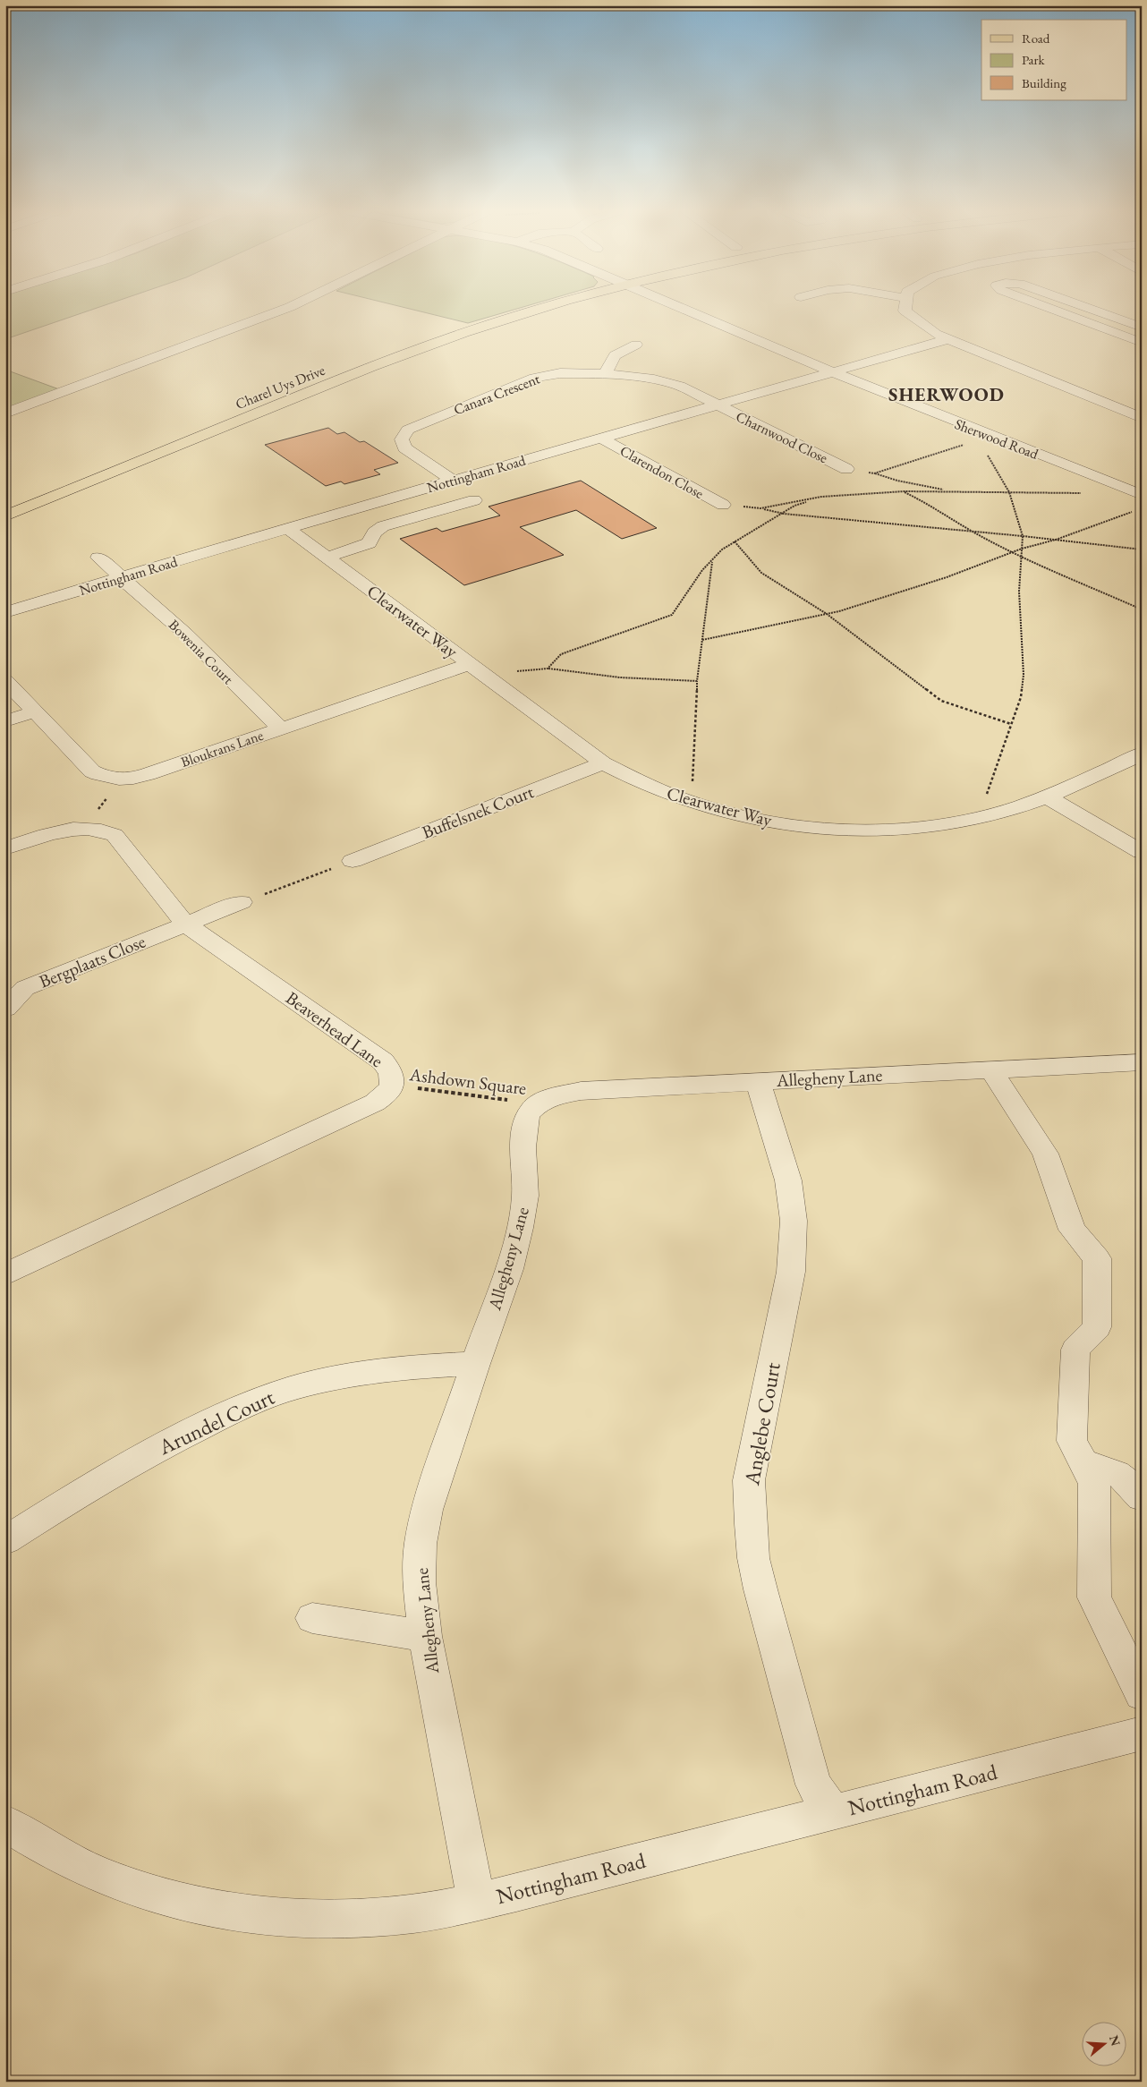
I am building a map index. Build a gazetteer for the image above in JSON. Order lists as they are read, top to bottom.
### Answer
{
  "streets": {
    "main road": ["Charel Uys Drive"],
    "street": [
      "Canara Crescent",
      "Charnwood Close",
      "Sherwood Road",
      "Clarendon Close",
      "Nottingham Road",
      "Clearwater Way",
      "Bowenia Court",
      "Bloukrans Lane",
      "Buffelsnek Court",
      "Bergplaats Close",
      "Beaverhead Lane",
      "Allegheny Lane",
      "Arundel Court",
      "Anglebe Court"
    ],
    "path": ["Ashdown Square"]
  },
  "crossings": [
    ["Canara Crescent", "Charnwood Close"],
    ["Canara Crescent", "Nottingham Road"],
    ["Charnwood Close", "Nottingham Road"],
    ["Sherwood Road", "Nottingham Road"],
    ["Clarendon Close", "Nottingham Road"],
    ["Nottingham Road", "Clearwater Way"],
    ["Nottingham Road", "Bowenia Court"],
    ["Nottingham Road", "Allegheny Lane"],
    ["Nottingham Road", "Anglebe Court"],
    ["Clearwater Way", "Bloukrans Lane"],
    ["Clearwater Way", "Buffelsnek Court"],
    ["Bowenia Court", "Bloukrans Lane"],
    ["Bergplaats Close", "Beaverhead Lane"],
    ["Beaverhead Lane", "Ashdown Square"],
    ["Allegheny Lane", "Ashdown Square"],
    ["Allegheny Lane", "Arundel Court"],
    ["Allegheny Lane", "Anglebe Court"]
  ],
  "districts": ["SHERWOOD"],
  "legend": ["Road", "Park", "Building"],
  "north": "right"
}
